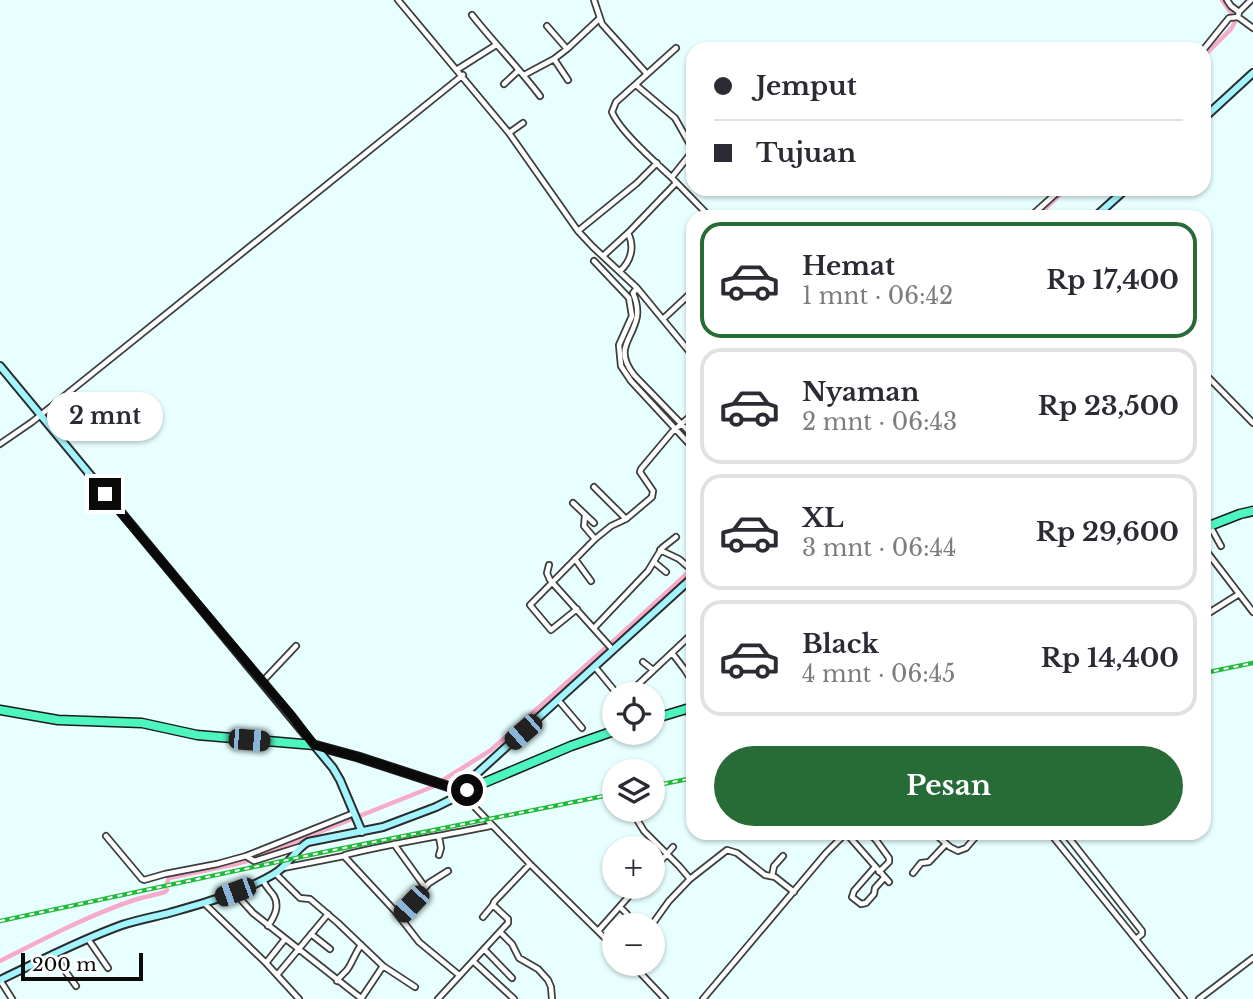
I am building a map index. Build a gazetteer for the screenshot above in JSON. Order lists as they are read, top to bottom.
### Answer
{
  "scale_bar": "200 m",
  "page": {
    "banner": ["Jemput", "Tujuan"],
    "list": [
      {
        "name": "Hemat",
        "note": "1 mnt · 06:42",
        "value": "Rp 17,400"
      },
      {
        "name": "Nyaman",
        "note": "2 mnt · 06:43",
        "value": "Rp 23,500"
      },
      {
        "name": "XL",
        "note": "3 mnt · 06:44",
        "value": "Rp 29,600"
      },
      {
        "name": "Black",
        "note": "4 mnt · 06:45",
        "value": "Rp 14,400"
      }
    ],
    "bubble": "2 mnt",
    "map_buttons": ["+", "−"],
    "buttons": "Pesan",
    "scale": "200 m"
  }
}
